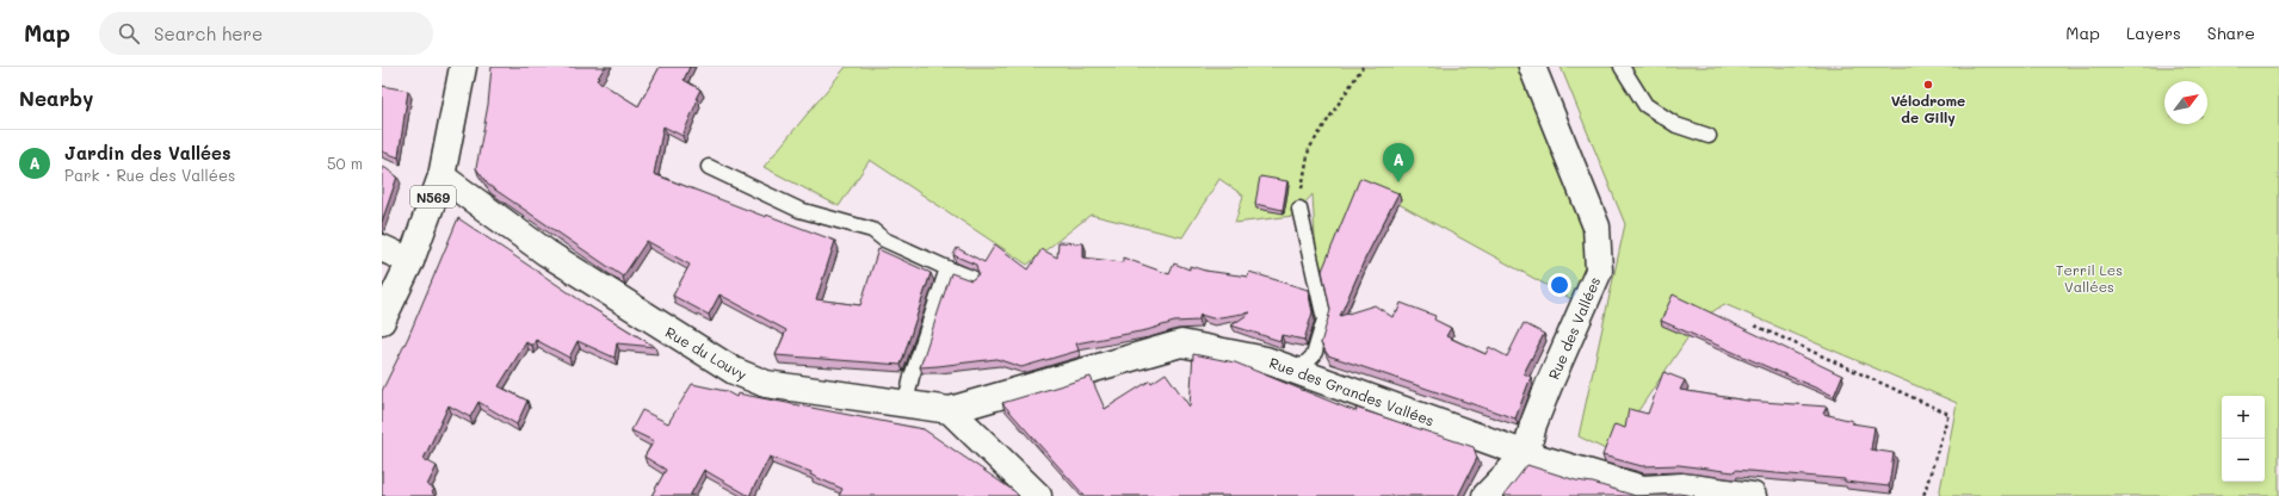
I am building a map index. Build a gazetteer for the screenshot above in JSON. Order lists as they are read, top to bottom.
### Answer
{
  "streets": {
    "street": [
      "N569",
      "Rue des Vallées",
      "Rue du Louvy",
      "Rue des Grandes Vallées"
    ]
  },
  "crossings": [
    ["N569", "Rue du Louvy"],
    ["Rue des Vallées", "Rue des Grandes Vallées"],
    ["Rue du Louvy", "Rue des Grandes Vallées"]
  ],
  "parks": ["Terril Les Vallées"],
  "places": ["Vélodrome de Gilly"],
  "north": "top right",
  "page": {
    "header": "Map",
    "search": "Search here",
    "nav": ["Map", "Layers", "Share"],
    "heading": "Nearby",
    "list": [
      {
        "mark": "A",
        "name": "Jardin des Vallées",
        "note": "Park · Rue des Vallées",
        "value": "50 m"
      }
    ],
    "pins": "A",
    "map_buttons": ["+", "−"]
  }
}
